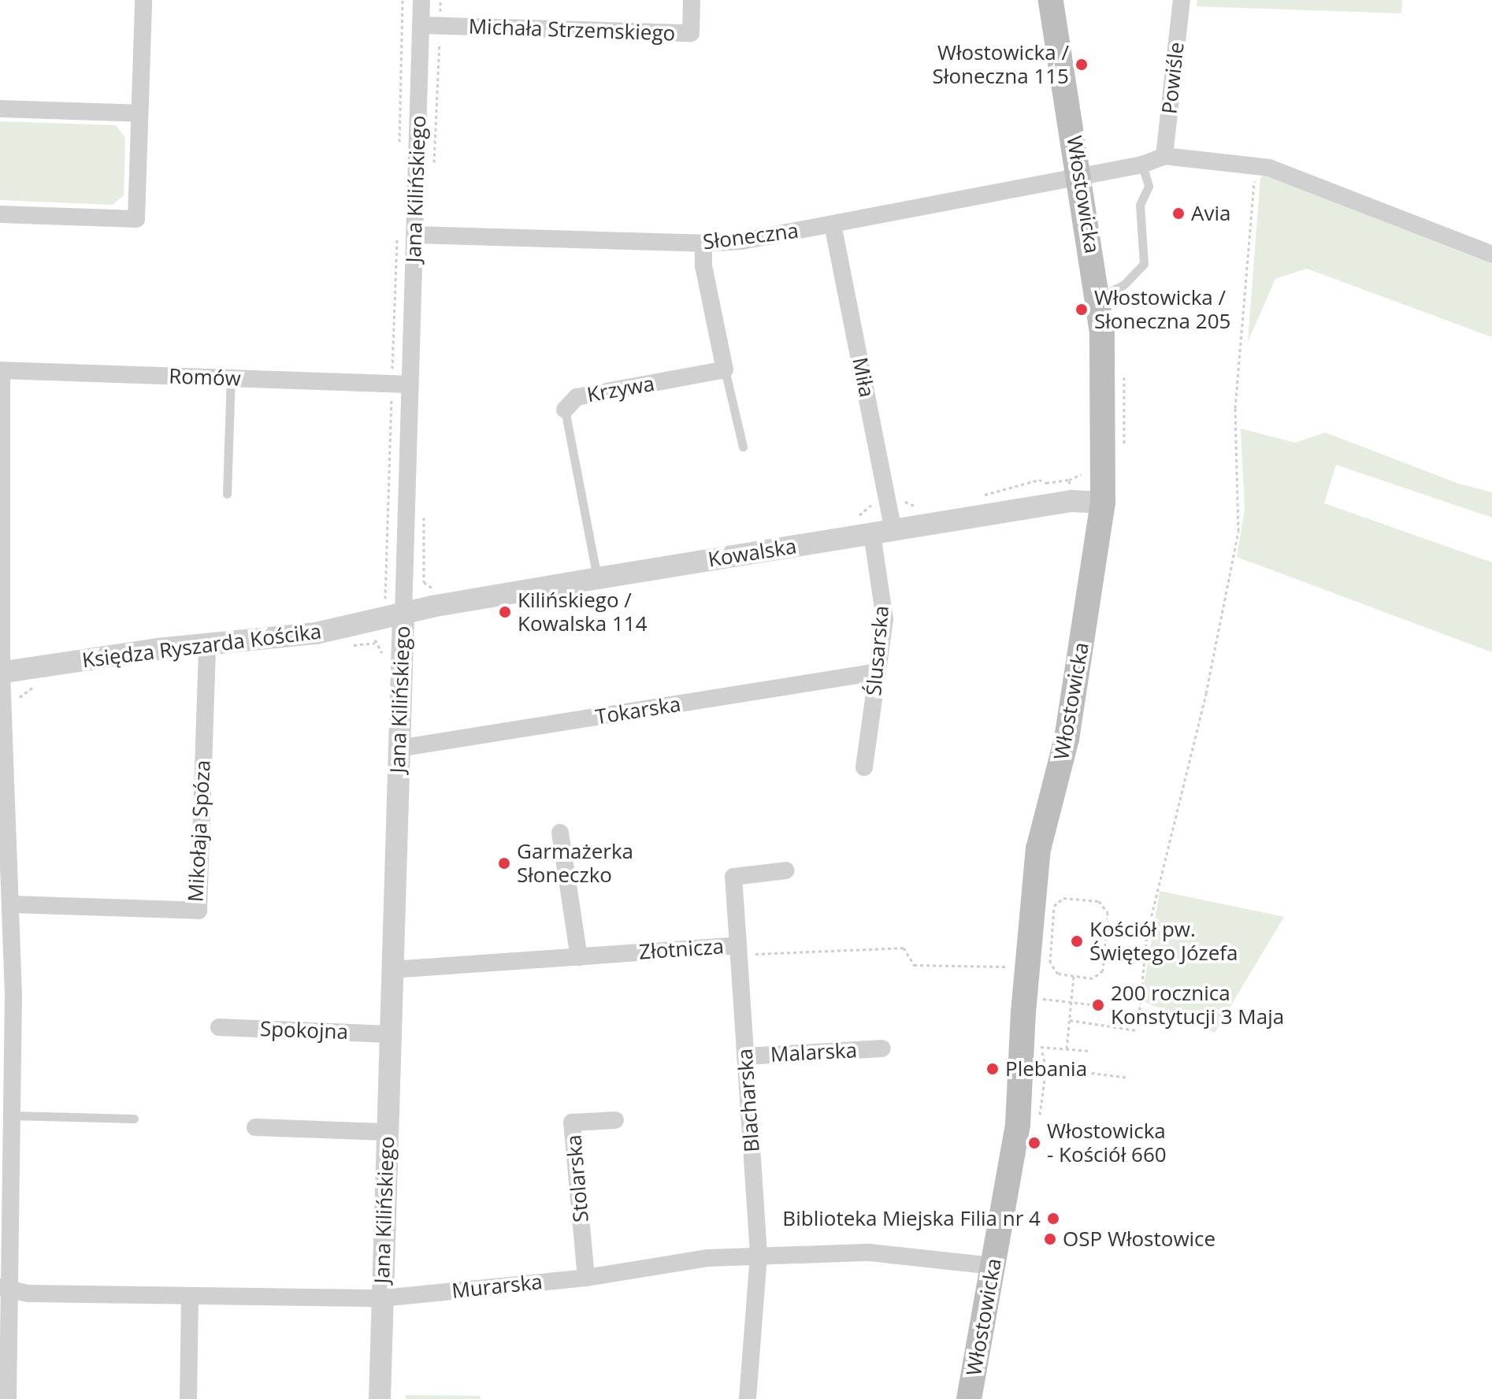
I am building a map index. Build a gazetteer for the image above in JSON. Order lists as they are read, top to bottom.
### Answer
{
  "streets": {
    "main road": ["Włostowicka"],
    "street": [
      "Michała Strzemskiego",
      "Powiśle",
      "Jana Kilińskiego",
      "Słoneczna",
      "Romów",
      "Miła",
      "Krzywa",
      "Kowalska",
      "Księdza Ryszarda Kościka",
      "Ślusarska",
      "Tokarska",
      "Mikołaja Spóza",
      "Złotnicza",
      "Spokojna",
      "Malarska",
      "Blacharska",
      "Stolarska",
      "Murarska"
    ]
  },
  "crossings": [
    ["Michała Strzemskiego", "Jana Kilińskiego"],
    ["Powiśle", "Słoneczna"],
    ["Jana Kilińskiego", "Słoneczna"],
    ["Jana Kilińskiego", "Romów"],
    ["Jana Kilińskiego", "Kowalska"],
    ["Jana Kilińskiego", "Księdza Ryszarda Kościka"],
    ["Jana Kilińskiego", "Tokarska"],
    ["Jana Kilińskiego", "Złotnicza"],
    ["Jana Kilińskiego", "Spokojna"],
    ["Jana Kilińskiego", "Murarska"],
    ["Włostowicka", "Słoneczna"],
    ["Włostowicka", "Kowalska"],
    ["Włostowicka", "Murarska"],
    ["Słoneczna", "Miła"],
    ["Miła", "Kowalska"],
    ["Miła", "Ślusarska"],
    ["Krzywa", "Kowalska"],
    ["Kowalska", "Księdza Ryszarda Kościka"],
    ["Kowalska", "Ślusarska"],
    ["Księdza Ryszarda Kościka", "Mikołaja Spóza"],
    ["Ślusarska", "Tokarska"],
    ["Złotnicza", "Blacharska"],
    ["Malarska", "Blacharska"],
    ["Blacharska", "Murarska"],
    ["Stolarska", "Murarska"]
  ],
  "places": [
    "Włostowicka / Słoneczna 115",
    "Avia",
    "Włostowicka / Słoneczna 205",
    "Kilińskiego / Kowalska 114",
    "Garmażerka Słoneczko",
    "Kościół pw. Świętego Józefa",
    "200 rocznica Konstytucji 3 Maja",
    "Plebania",
    "Włostowicka - Kościół 660",
    "Biblioteka Miejska Filia nr 4",
    "OSP Włostowice"
  ]
}
